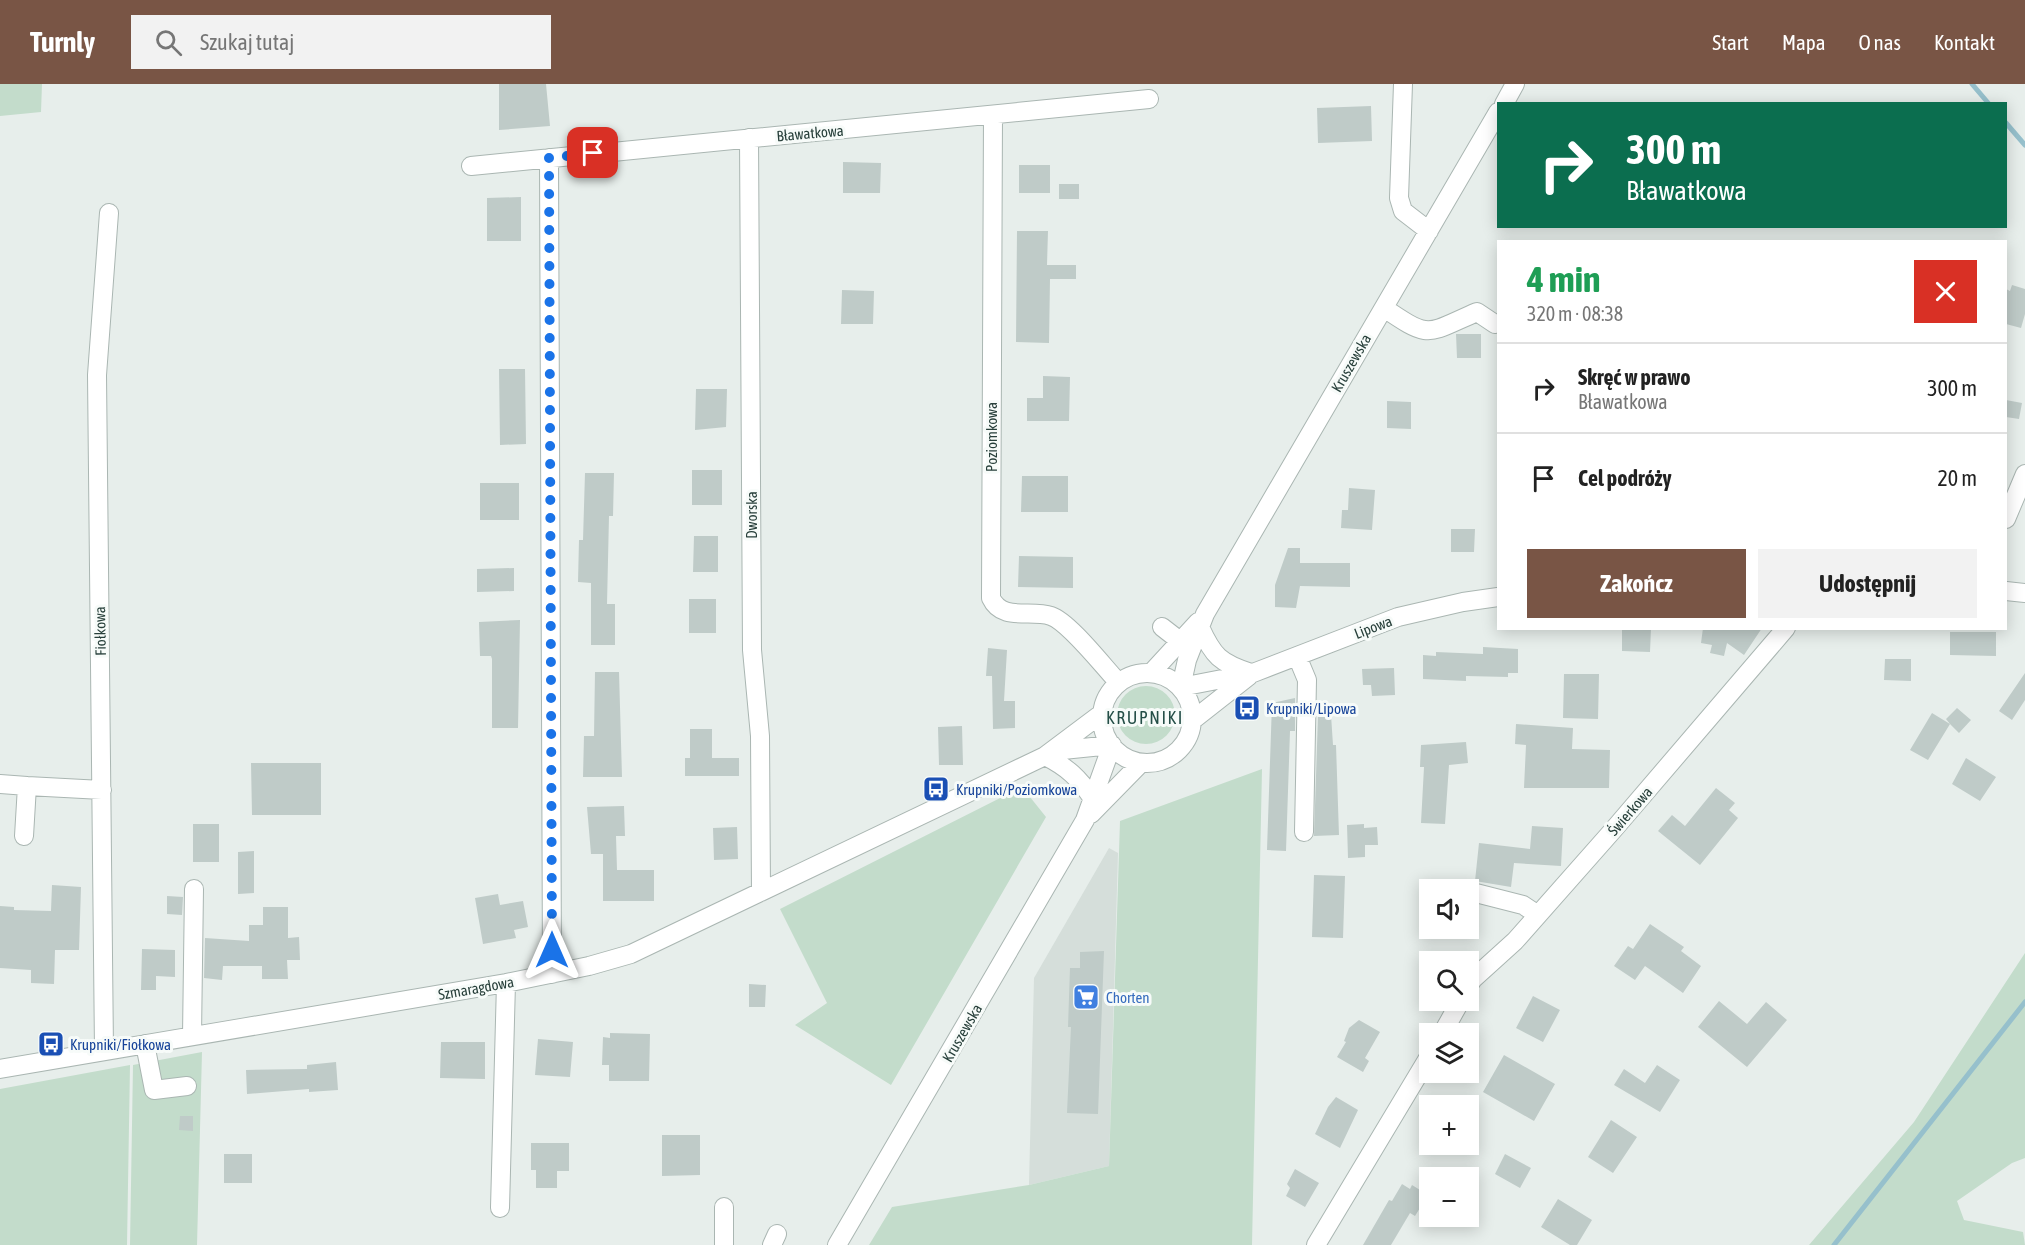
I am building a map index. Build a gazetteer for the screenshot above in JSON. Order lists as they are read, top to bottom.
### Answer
{
  "streets": {
    "street": [
      "Bławatkowa",
      "Kruszewska",
      "Poziomkowa",
      "Dworska",
      "Lipowa",
      "Fiołkowa",
      "Świerkowa",
      "Szmaragdowa"
    ]
  },
  "crossings": [
    ["Bławatkowa", "Poziomkowa"],
    ["Bławatkowa", "Dworska"],
    ["Kruszewska", "Poziomkowa"],
    ["Kruszewska", "Lipowa"],
    ["Kruszewska", "Szmaragdowa"],
    ["Poziomkowa", "Lipowa"],
    ["Poziomkowa", "Szmaragdowa"],
    ["Dworska", "Szmaragdowa"],
    ["Lipowa", "Szmaragdowa"],
    ["Fiołkowa", "Szmaragdowa"]
  ],
  "districts": ["KRUPNIKI"],
  "places": {
    "bus stop": ["Krupniki/Lipowa", "Krupniki/Poziomkowa", "Krupniki/Fiołkowa"],
    "supermarket": ["Chorten"]
  },
  "page": {
    "header": "Turnly",
    "search": "Szukaj tutaj",
    "nav": [
      "Start",
      "Mapa",
      "O nas",
      "Kontakt"
    ],
    "turn": ["300 m", "Bławatkowa"],
    "heading": ["4 min", "320 m · 08:38"],
    "list": [
      {
        "name": "Skręć w prawo",
        "note": "Bławatkowa",
        "value": "300 m"
      },
      {
        "name": "Cel podróży",
        "value": "20 m"
      }
    ],
    "buttons": ["Zakończ", "Udostępnij"],
    "map_buttons": ["+", "−"]
  }
}
